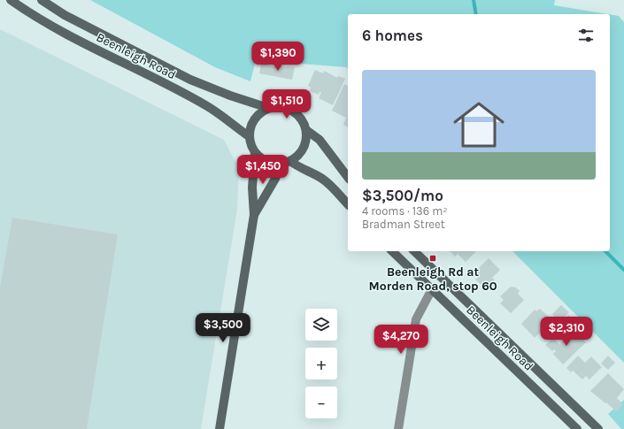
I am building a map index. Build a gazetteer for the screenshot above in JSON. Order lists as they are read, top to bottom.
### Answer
{
  "streets": {
    "main road": ["Beenleigh Road"]
  },
  "places": {
    "transit": ["Beenleigh Rd at Morden Road, stop 60"]
  },
  "page": {
    "heading": "6 homes",
    "price": [
      "$1,390",
      "$1,510",
      "$1,450",
      "$3,500",
      "$2,310",
      "$4,270"
    ],
    "list": [
      {
        "name": "$3,500/mo",
        "note": "4 rooms · 136 m² · Bradman Street"
      }
    ],
    "map_buttons": ["+", "−"]
  }
}
